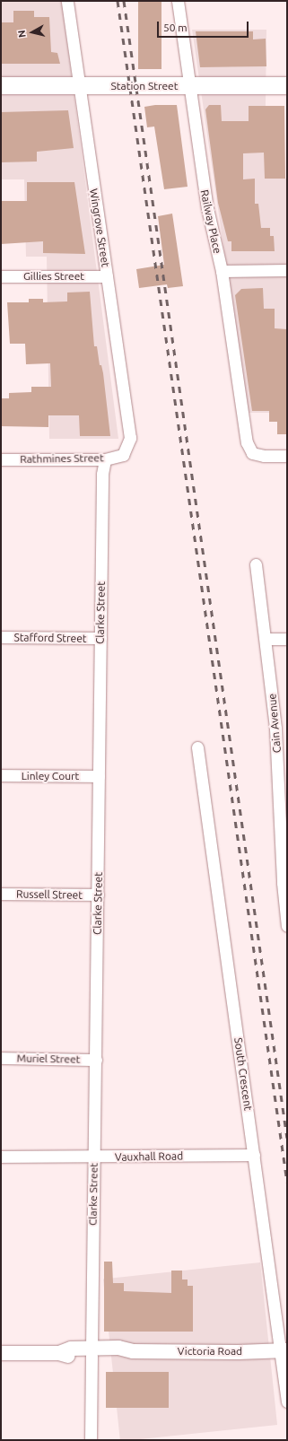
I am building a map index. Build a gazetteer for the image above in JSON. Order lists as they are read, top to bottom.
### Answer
{
  "streets": {
    "main road": ["Station Street"],
    "street": [
      "Railway Place",
      "Wingrove Street",
      "Gillies Street",
      "Rathmines Street",
      "Clarke Street",
      "Stafford Street",
      "Cain Avenue",
      "Linley Court",
      "Russell Street",
      "Muriel Street",
      "South Crescent",
      "Vauxhall Road",
      "Victoria Road"
    ]
  },
  "crossings": [
    ["Station Street", "Railway Place"],
    ["Station Street", "Wingrove Street"],
    ["Wingrove Street", "Gillies Street"],
    ["Wingrove Street", "Rathmines Street"],
    ["Rathmines Street", "Clarke Street"],
    ["Clarke Street", "Stafford Street"],
    ["Clarke Street", "Linley Court"],
    ["Clarke Street", "Russell Street"],
    ["Clarke Street", "Muriel Street"],
    ["Clarke Street", "Vauxhall Road"],
    ["Clarke Street", "Victoria Road"],
    ["South Crescent", "Vauxhall Road"],
    ["South Crescent", "Victoria Road"]
  ],
  "scale_bar": "50 m",
  "north": "left"
}
